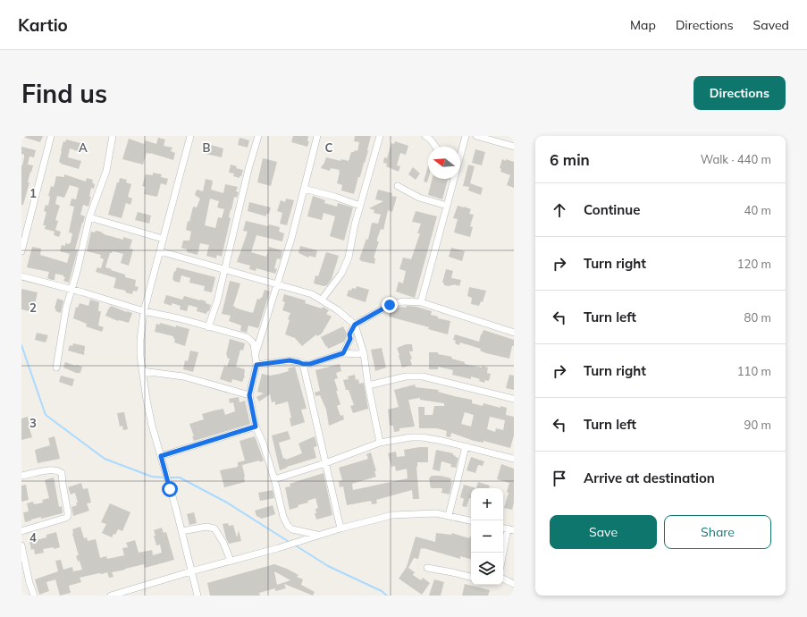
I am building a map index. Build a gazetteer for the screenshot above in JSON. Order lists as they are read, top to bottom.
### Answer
{
  "north": "left",
  "page": {
    "header": "Kartio",
    "nav": ["Map", "Directions", "Saved"],
    "buttons": [
      "Directions",
      ["Save", "Share"]
    ],
    "title": "Find us",
    "heading": ["6 min", "Walk · 440 m"],
    "list": [
      ["Continue", "40 m"],
      ["Turn right", "120 m"],
      ["Turn left", "80 m"],
      ["Turn right", "110 m"],
      ["Turn left", "90 m"],
      "Arrive at destination"
    ],
    "map_buttons": ["+", "−"]
  },
  "grid": {
    "columns": ["A", "B", "C"],
    "rows": [
      "1",
      "2",
      "3",
      "4"
    ]
  }
}
